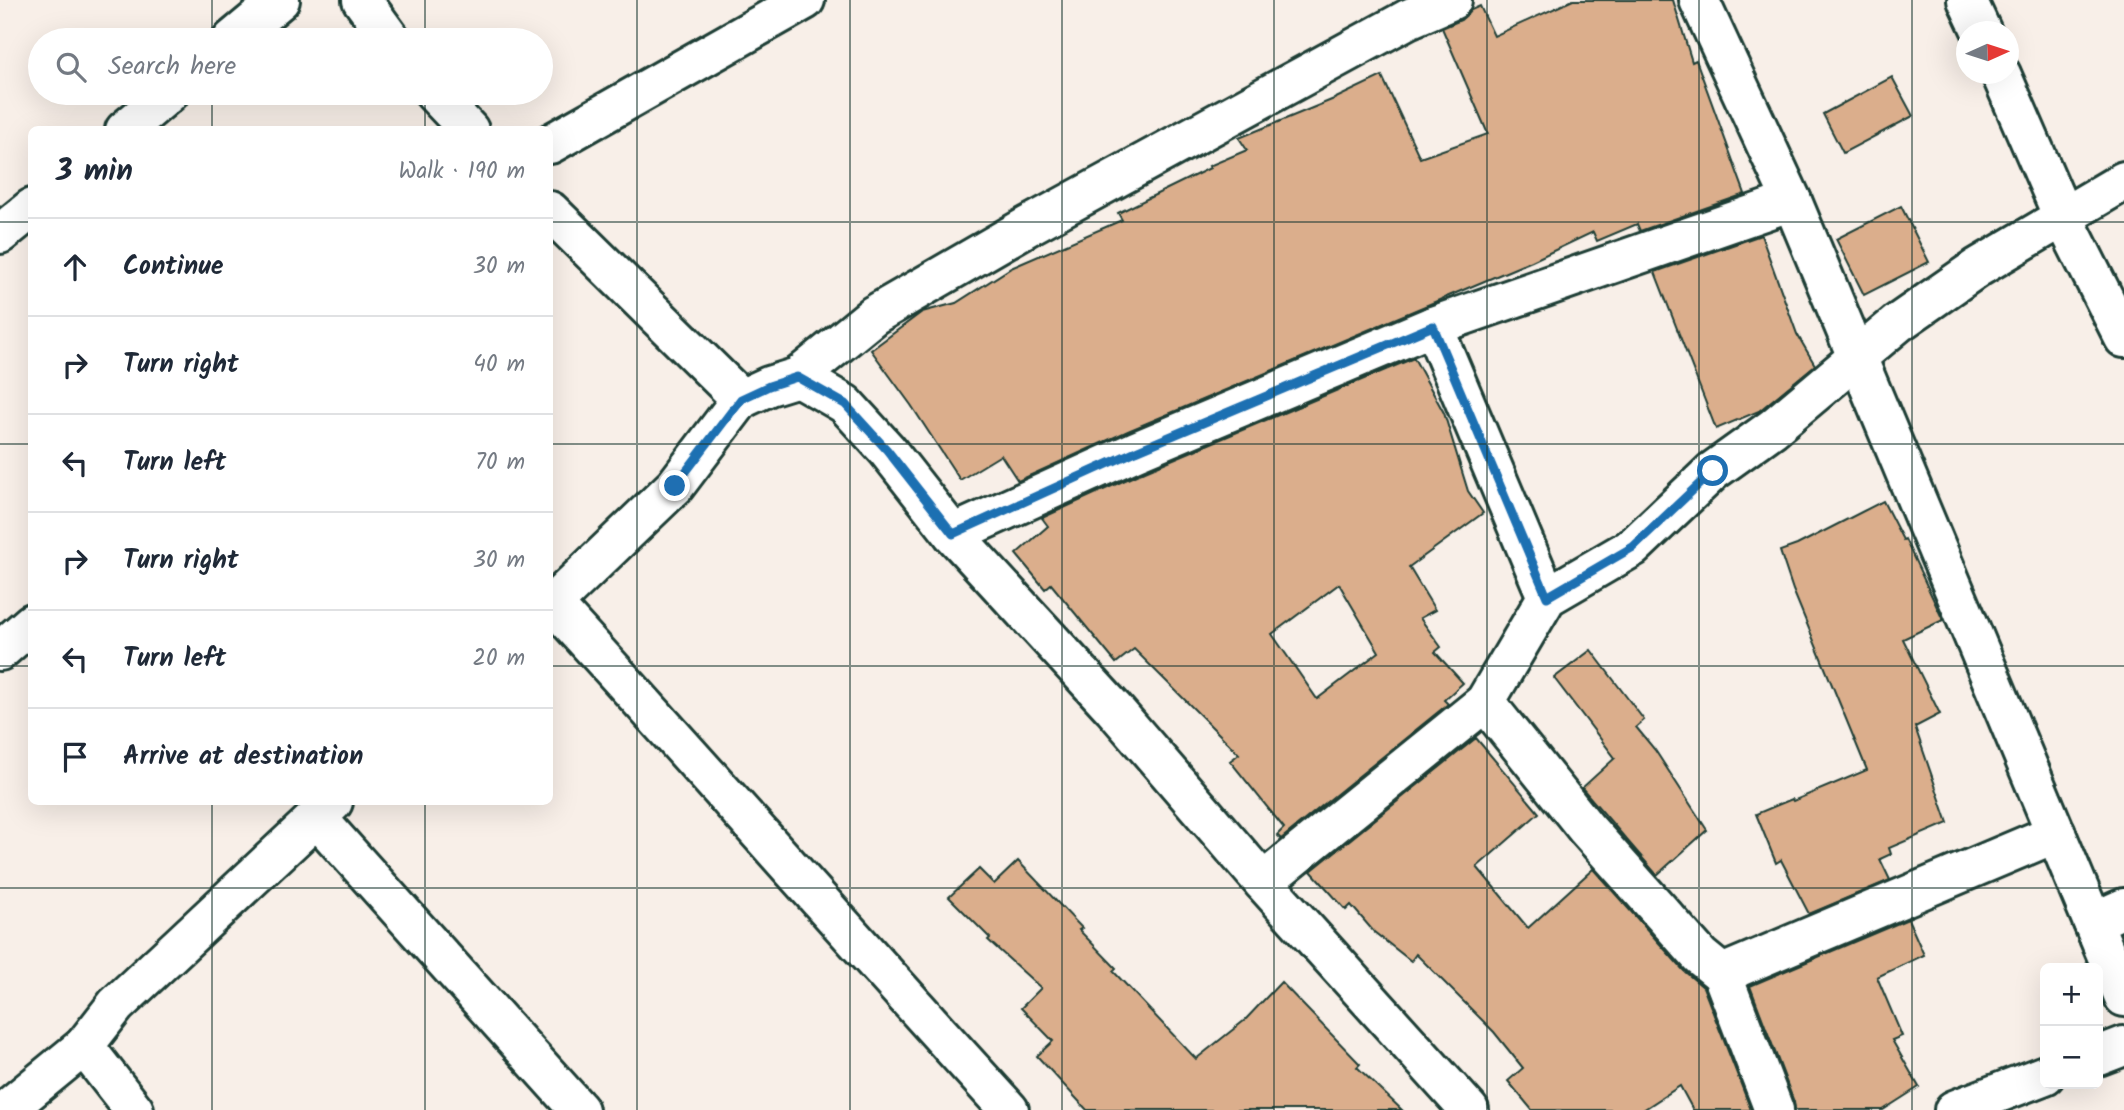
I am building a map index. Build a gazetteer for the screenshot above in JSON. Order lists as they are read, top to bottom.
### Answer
{
  "north": "right",
  "page": {
    "search": "Search here",
    "heading": ["3 min", "Walk · 190 m"],
    "list": [
      ["Continue", "30 m"],
      ["Turn right", "40 m"],
      ["Turn left", "70 m"],
      ["Turn right", "30 m"],
      ["Turn left", "20 m"],
      "Arrive at destination"
    ],
    "map_buttons": ["+", "−"]
  }
}
